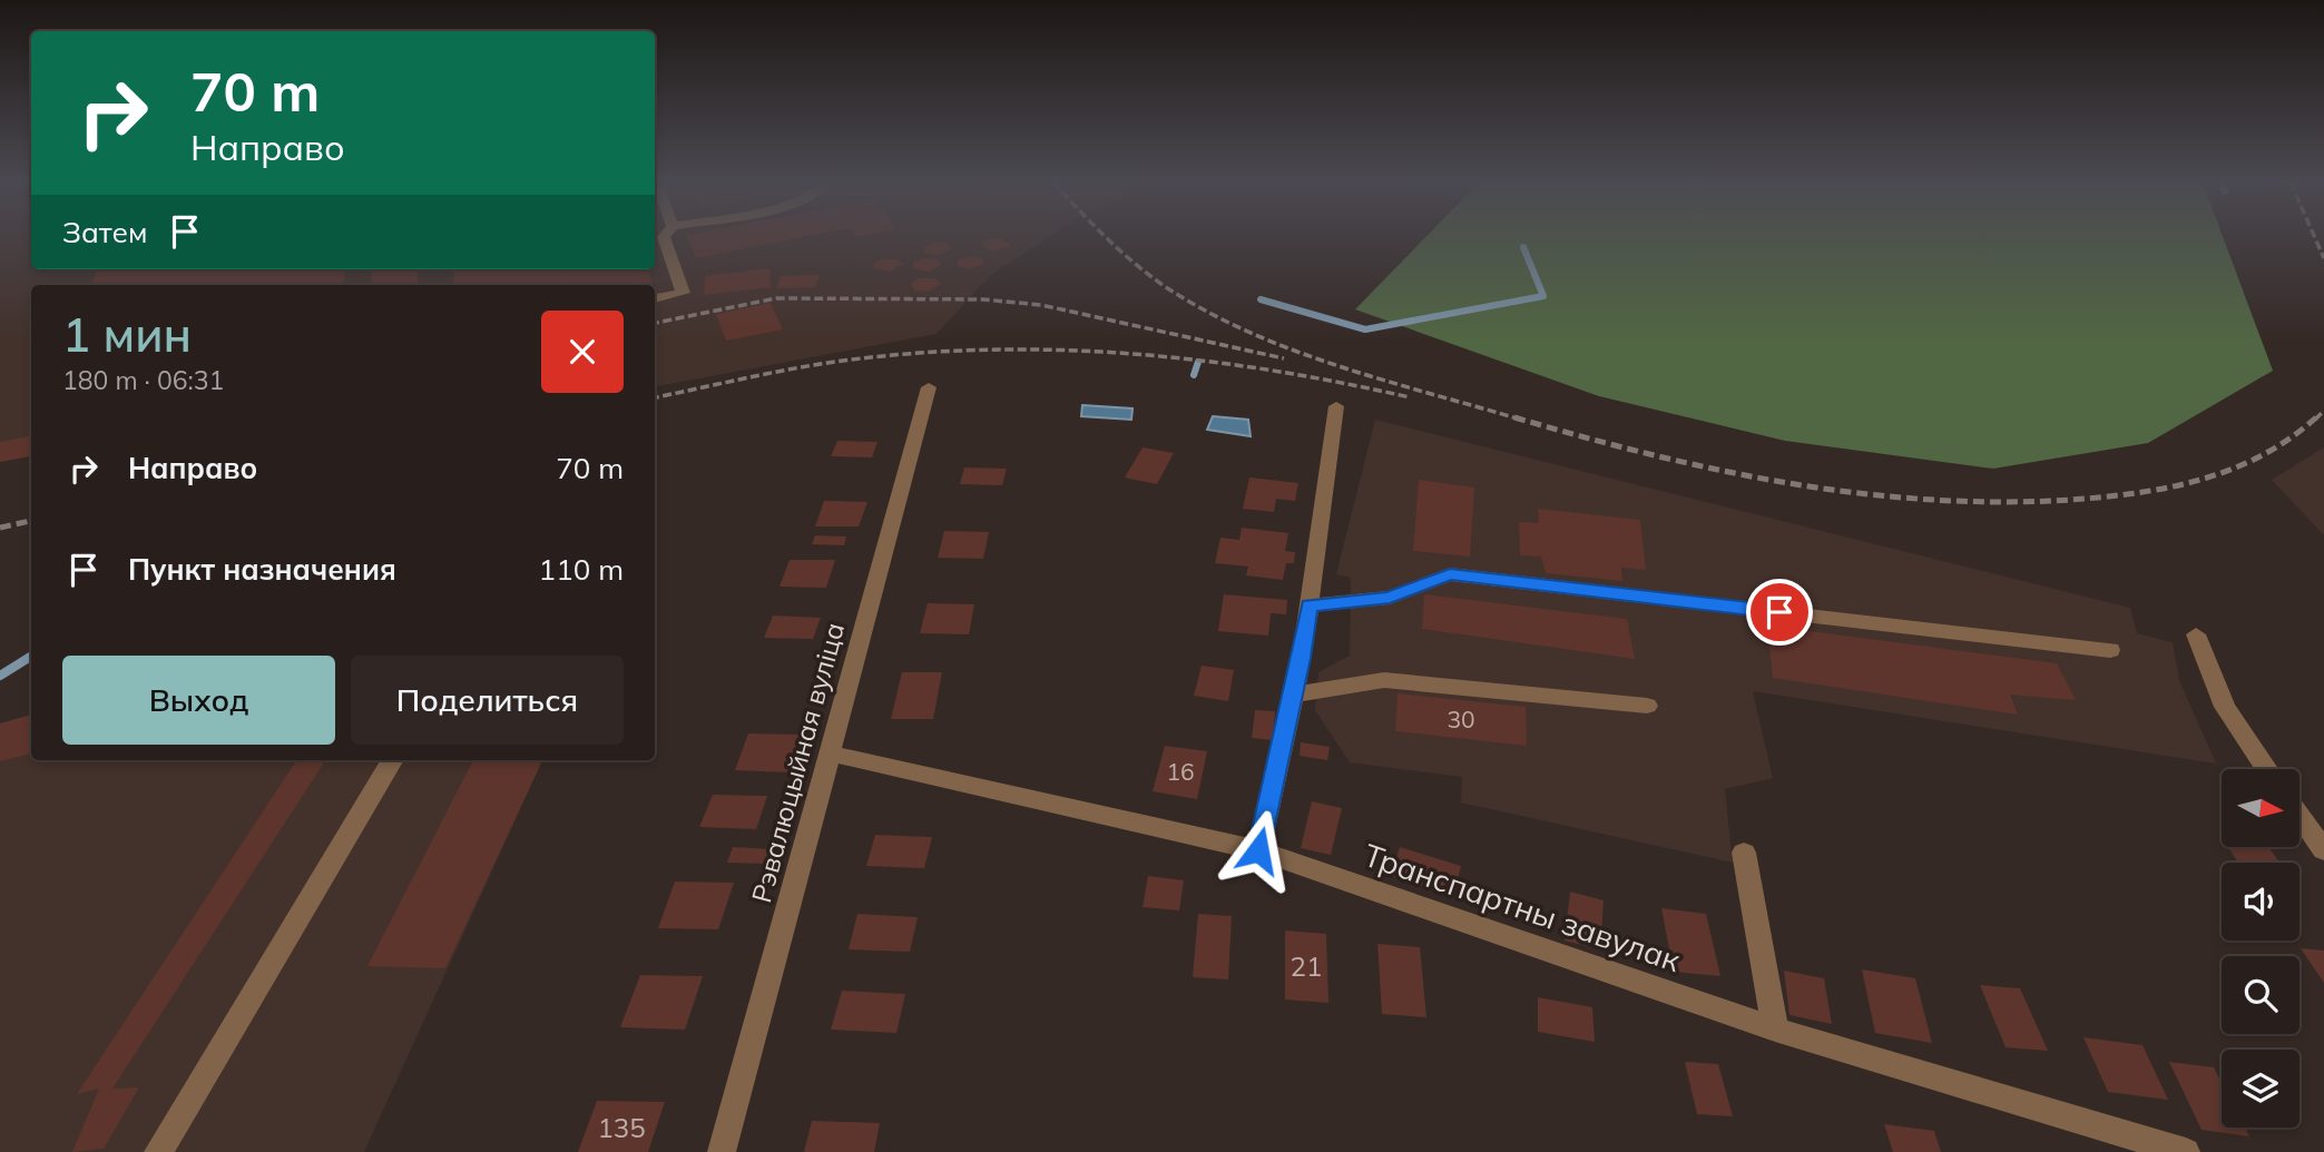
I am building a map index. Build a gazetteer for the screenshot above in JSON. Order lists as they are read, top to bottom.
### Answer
{
  "streets": {
    "street": ["Рэвалюцыйная вуліца", "Транспартны завулак"]
  },
  "crossings": [
    ["Рэвалюцыйная вуліца", "Транспартны завулак"]
  ],
  "house_numbers": [
    "30",
    "16",
    "21",
    "135"
  ],
  "north": "right",
  "page": {
    "turn": ["70 m", "Направо"],
    "then": "Затем",
    "heading": ["1 мин", "180 m · 06:31"],
    "list": [
      {
        "name": "Направо",
        "value": "70 m"
      },
      {
        "name": "Пункт назначения",
        "value": "110 m"
      }
    ],
    "buttons": ["Выход", "Поделиться"]
  }
}
